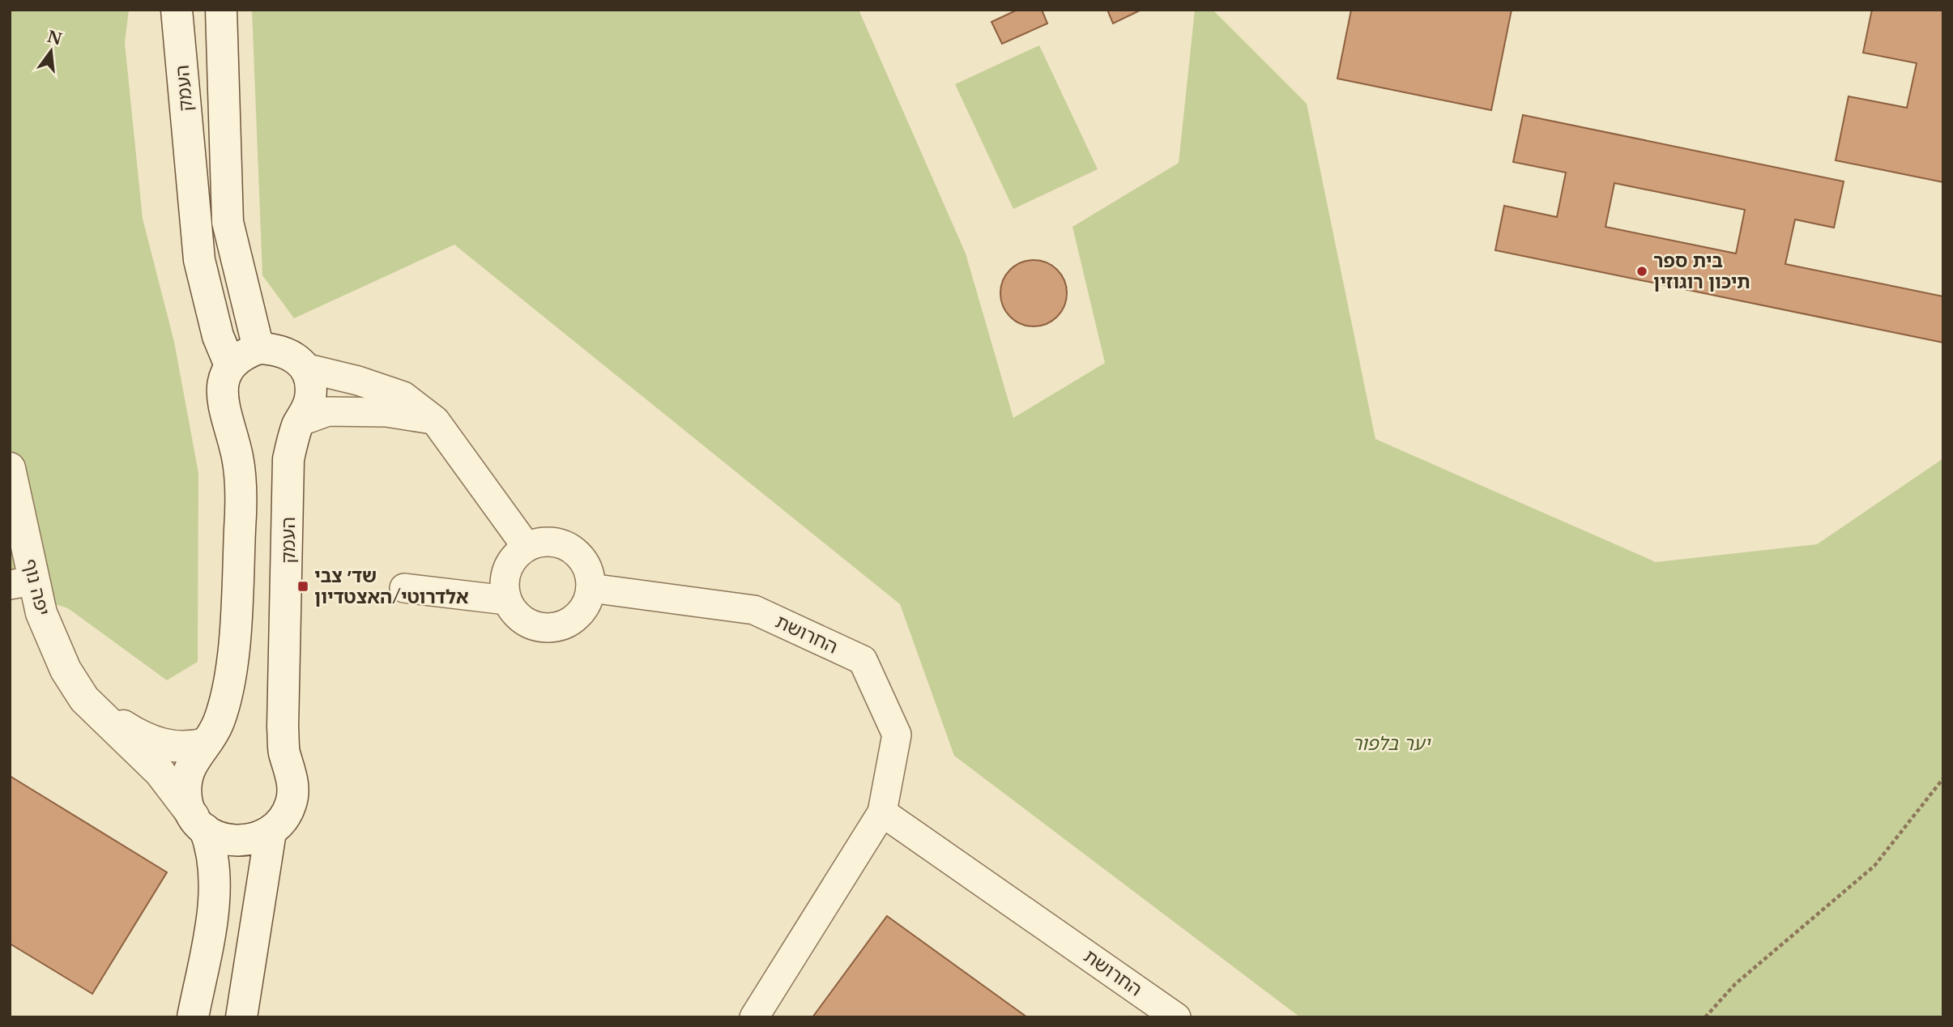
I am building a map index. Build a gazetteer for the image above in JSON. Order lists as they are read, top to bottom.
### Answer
{
  "streets": {
    "main road": ["העמק", "יפה נוף"],
    "street": ["החרושת"]
  },
  "parks": ["יער בלפור"],
  "places": {
    "other": ["בית ספר תיכון רוגוזין"],
    "transit": ["שד׳ צבי אלדרוטי/האצטדיון"]
  },
  "north": "top"
}
